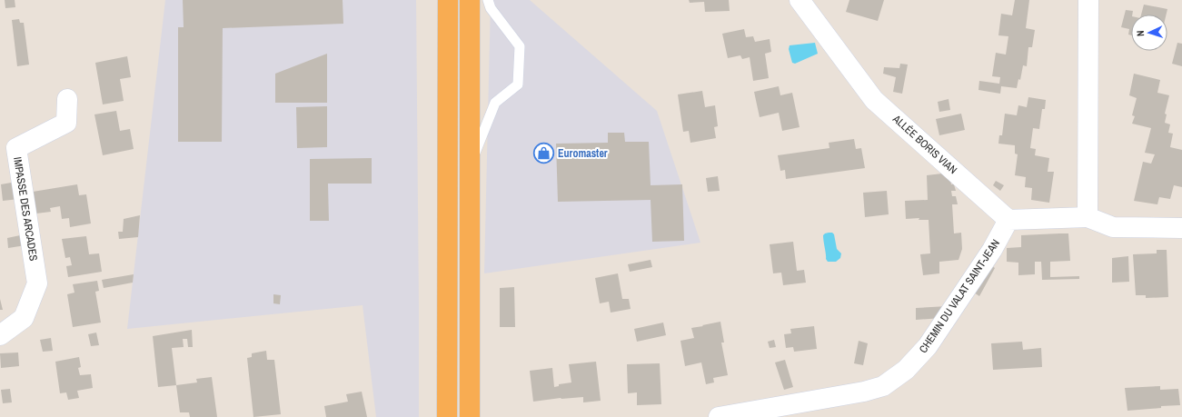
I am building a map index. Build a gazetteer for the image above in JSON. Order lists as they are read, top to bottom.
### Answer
{
  "streets": {
    "street": ["ALLÉE BORIS VIAN", "IMPASSE DES ARCADES", "CHEMIN DU VALAT SAINT-JEAN"]
  },
  "crossings": [
    ["ALLÉE BORIS VIAN", "CHEMIN DU VALAT SAINT-JEAN"]
  ],
  "places": {
    "shop": ["Euromaster"]
  },
  "north": "left"
}
